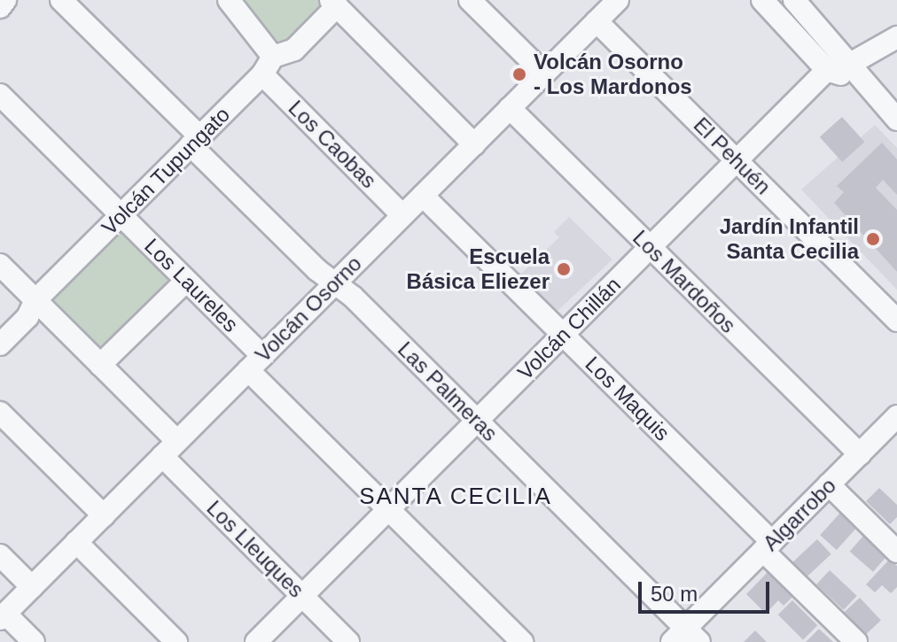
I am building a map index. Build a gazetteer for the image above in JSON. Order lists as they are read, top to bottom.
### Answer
{
  "streets": {
    "street": [
      "Los Caobas",
      "El Pehuén",
      "Volcán Tupungato",
      "Los Mardoños",
      "Los Laureles",
      "Volcán Osorno",
      "Volcán Chillán",
      "Las Palmeras",
      "Los Maquis",
      "Algarrobo",
      "Los Lleuques"
    ]
  },
  "crossings": [
    ["Los Caobas", "Volcán Tupungato"],
    ["Los Caobas", "Volcán Osorno"],
    ["El Pehuén", "Volcán Osorno"],
    ["El Pehuén", "Volcán Chillán"],
    ["Volcán Tupungato", "Los Laureles"],
    ["Volcán Tupungato", "Las Palmeras"],
    ["Volcán Tupungato", "Los Lleuques"],
    ["Los Mardoños", "Volcán Osorno"],
    ["Los Mardoños", "Volcán Chillán"],
    ["Los Mardoños", "Algarrobo"],
    ["Los Laureles", "Volcán Osorno"],
    ["Los Laureles", "Volcán Chillán"],
    ["Volcán Osorno", "Las Palmeras"],
    ["Volcán Osorno", "Los Maquis"],
    ["Volcán Osorno", "Los Lleuques"],
    ["Volcán Chillán", "Las Palmeras"],
    ["Volcán Chillán", "Los Maquis"],
    ["Volcán Chillán", "Los Lleuques"],
    ["Las Palmeras", "Algarrobo"],
    ["Los Maquis", "Algarrobo"]
  ],
  "districts": ["SANTA CECILIA"],
  "places": ["Volcán Osorno - Los Mardonos", "Jardín Infantil Santa Cecilia", "Escuela Básica Eliezer"],
  "scale_bar": "50 m"
}
